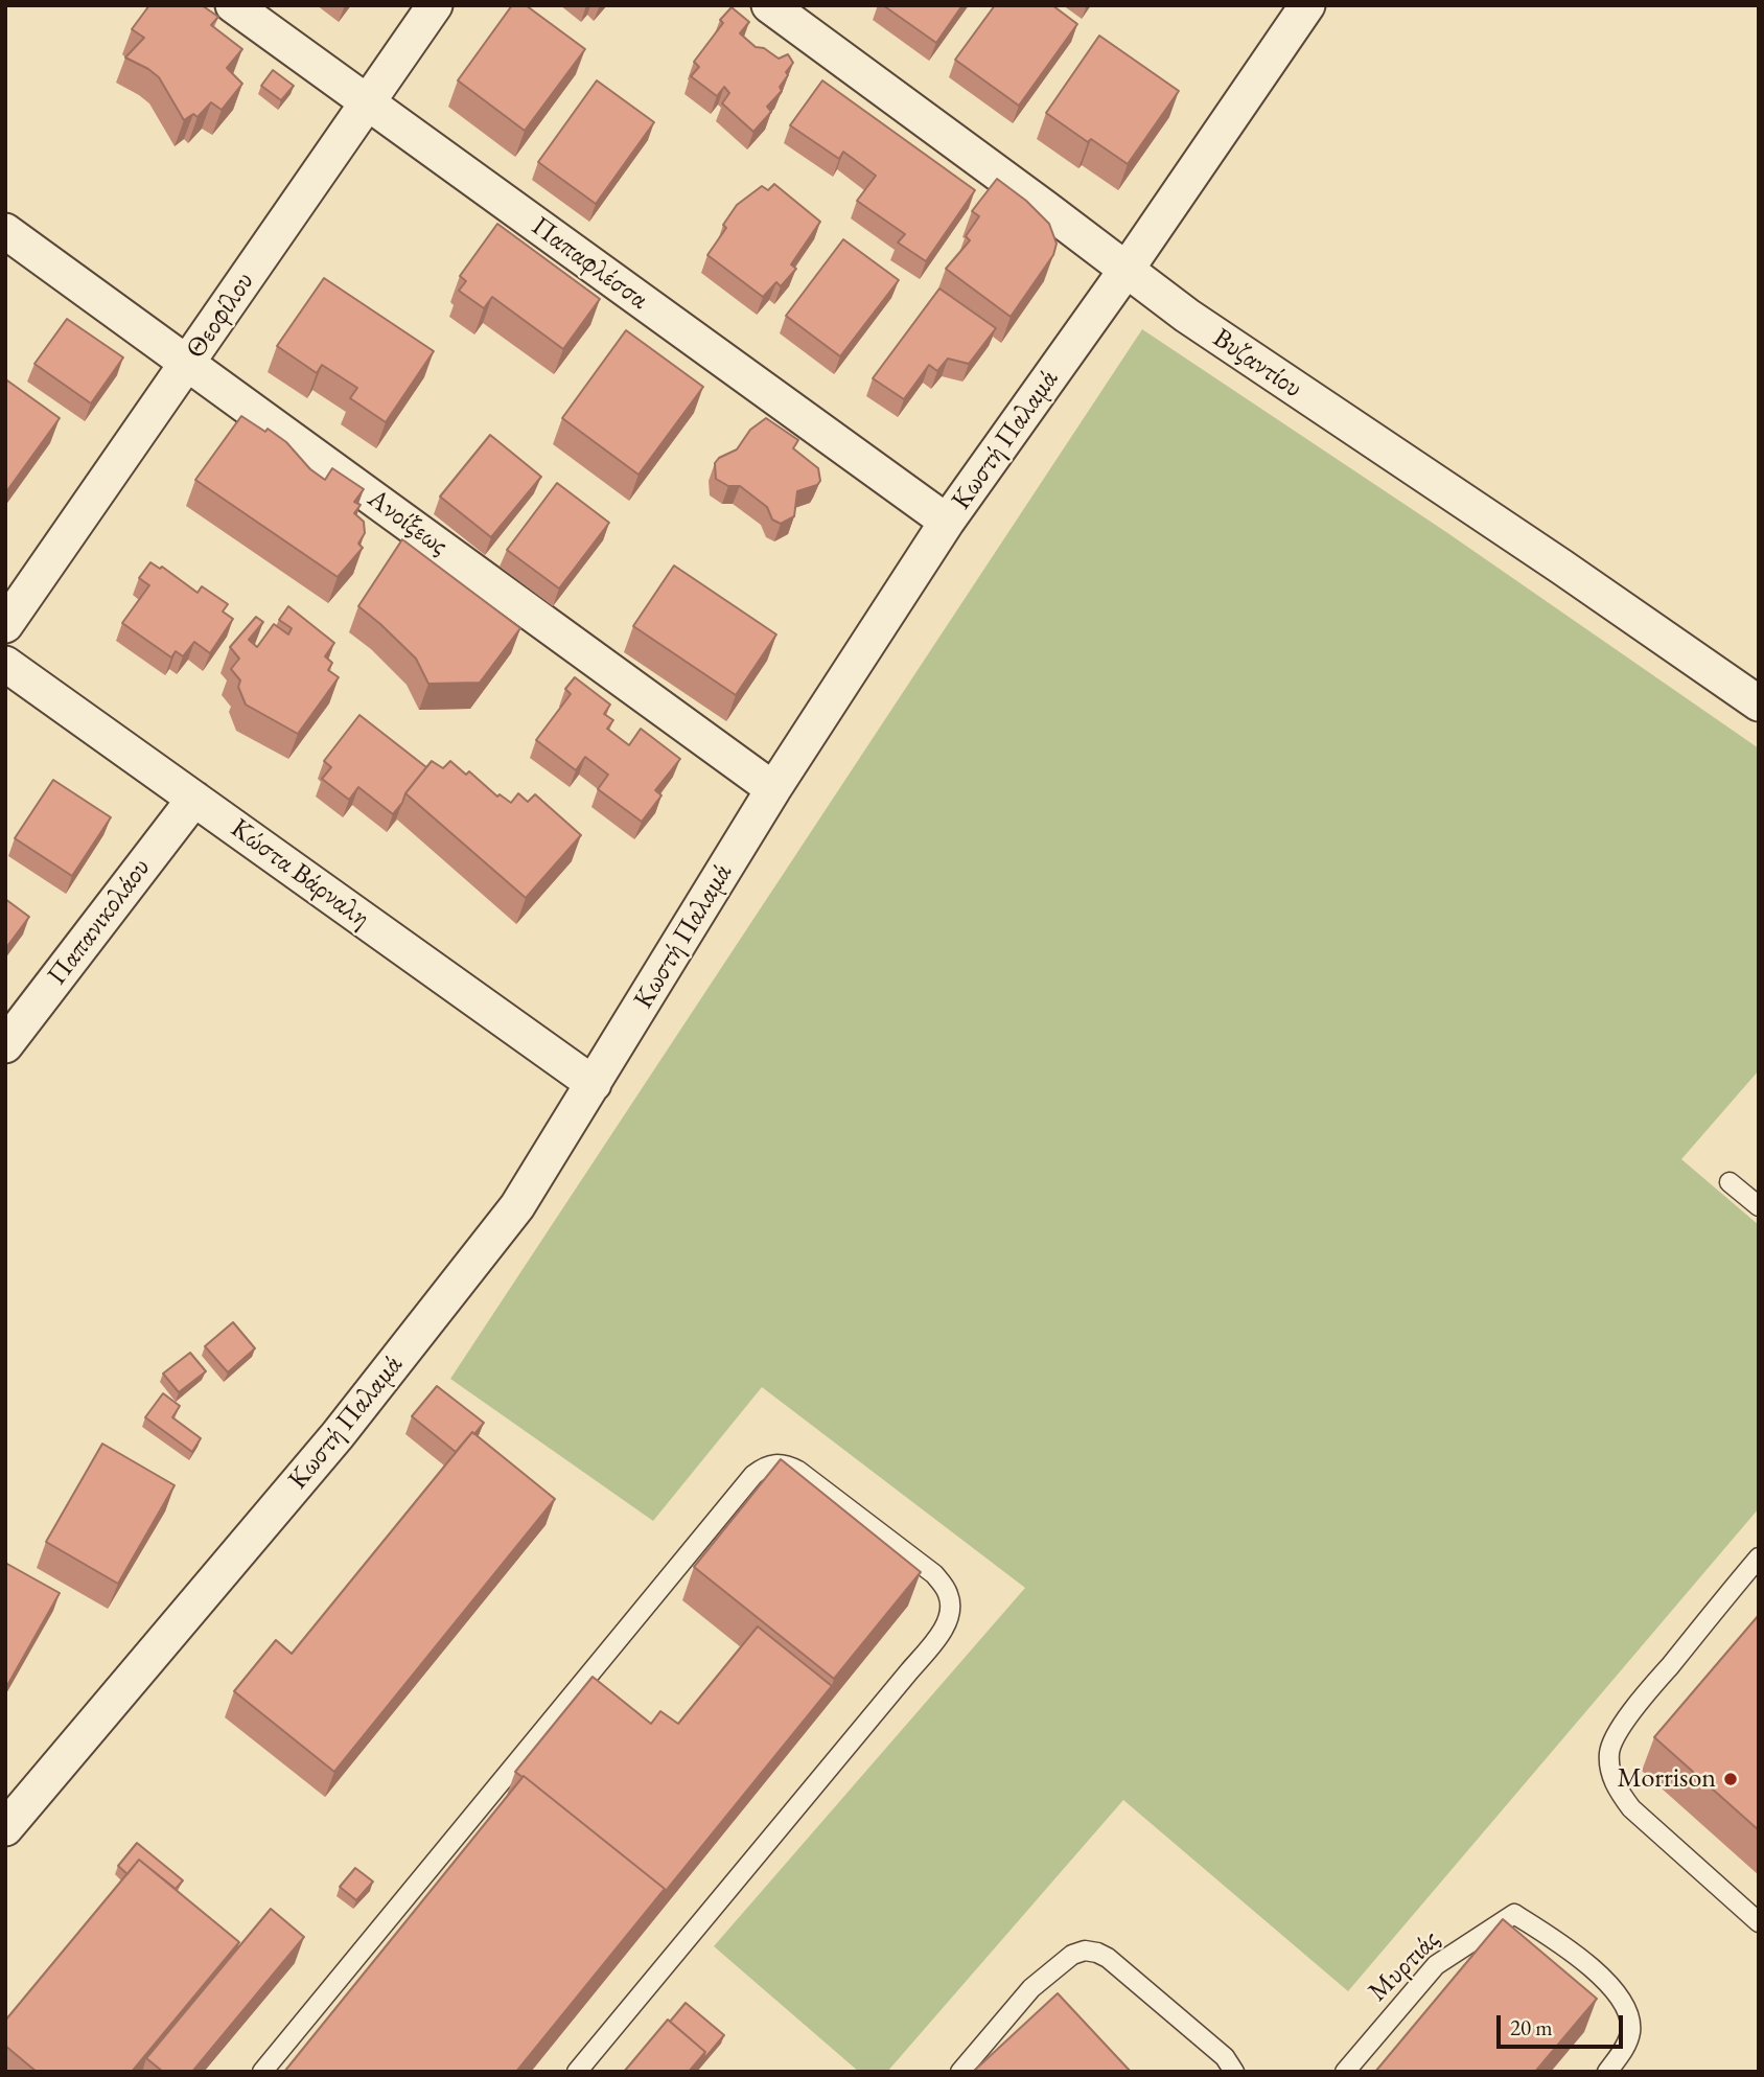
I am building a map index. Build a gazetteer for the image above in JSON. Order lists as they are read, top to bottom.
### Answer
{
  "streets": {
    "street": [
      "Παπαφλέσσα",
      "Θεοφίλου",
      "Βυζαντίου",
      "Κωστή Παλαμά",
      "Ανοίξεως",
      "Κώστα Βάρναλη",
      "Παπανικολάου"
    ],
    "lane": ["Μυρτιάς"]
  },
  "crossings": [
    ["Παπαφλέσσα", "Θεοφίλου"],
    ["Παπαφλέσσα", "Κωστή Παλαμά"],
    ["Θεοφίλου", "Ανοίξεως"],
    ["Βυζαντίου", "Κωστή Παλαμά"],
    ["Κωστή Παλαμά", "Ανοίξεως"],
    ["Κωστή Παλαμά", "Κώστα Βάρναλη"],
    ["Κώστα Βάρναλη", "Παπανικολάου"]
  ],
  "places": ["Morrison"],
  "scale_bar": "20 m"
}
